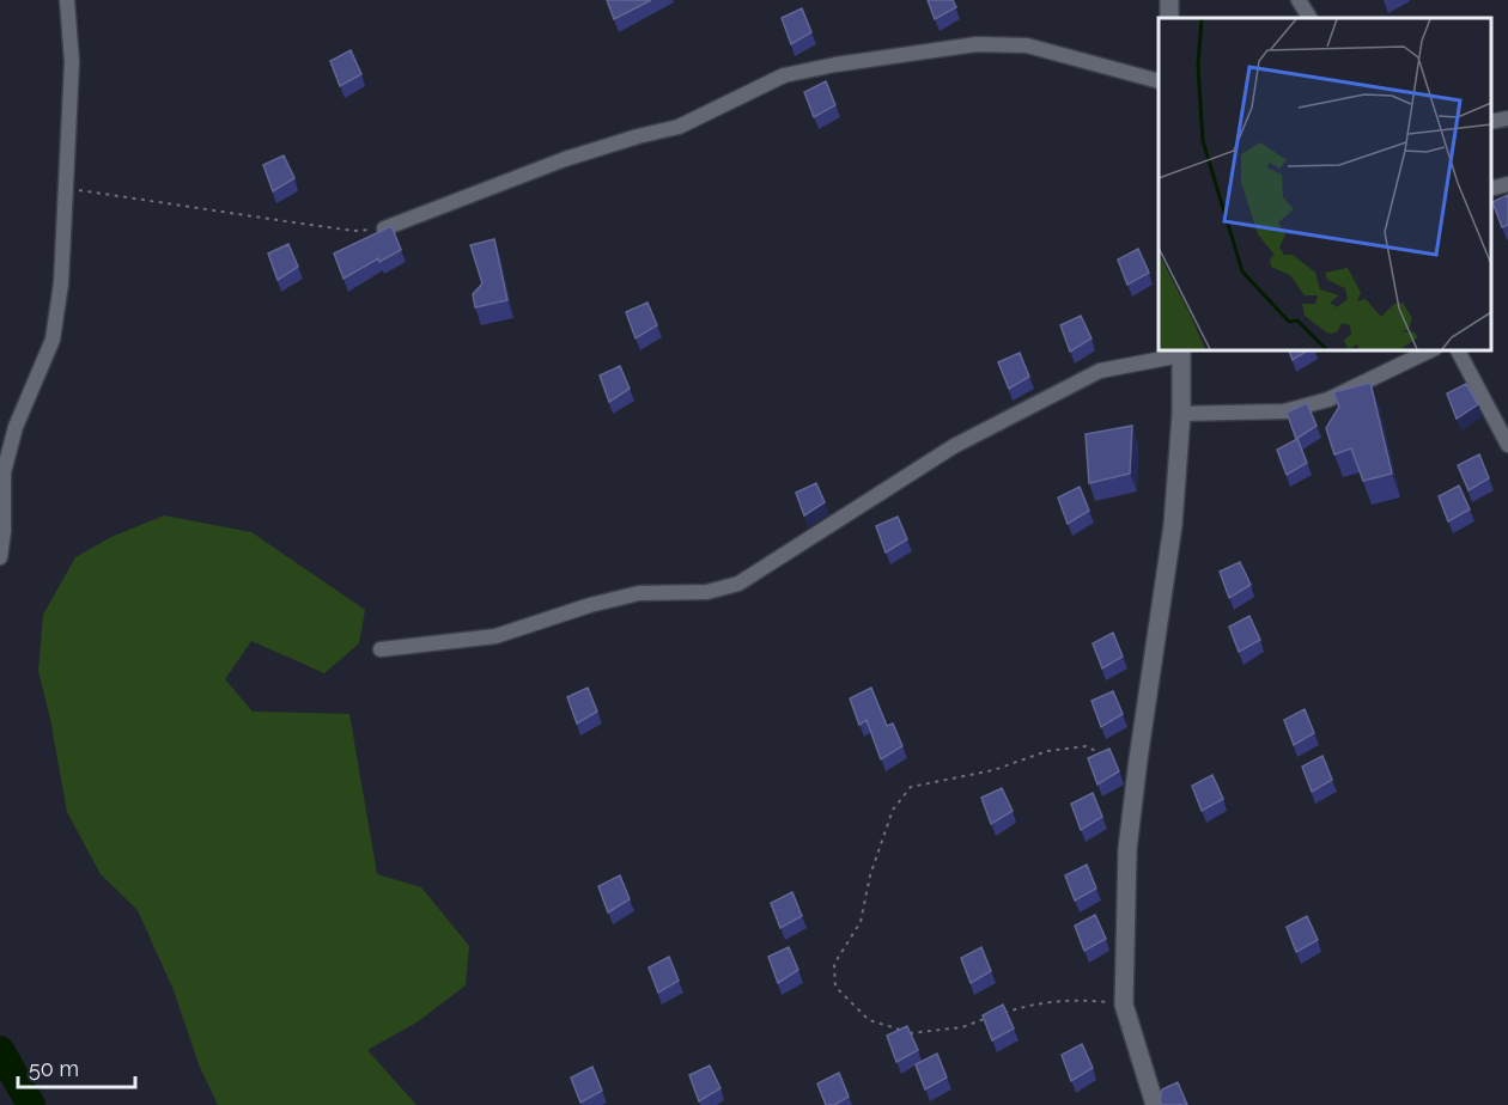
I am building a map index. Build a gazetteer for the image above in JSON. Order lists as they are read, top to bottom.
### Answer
{
  "scale_bar": "50 m"
}
